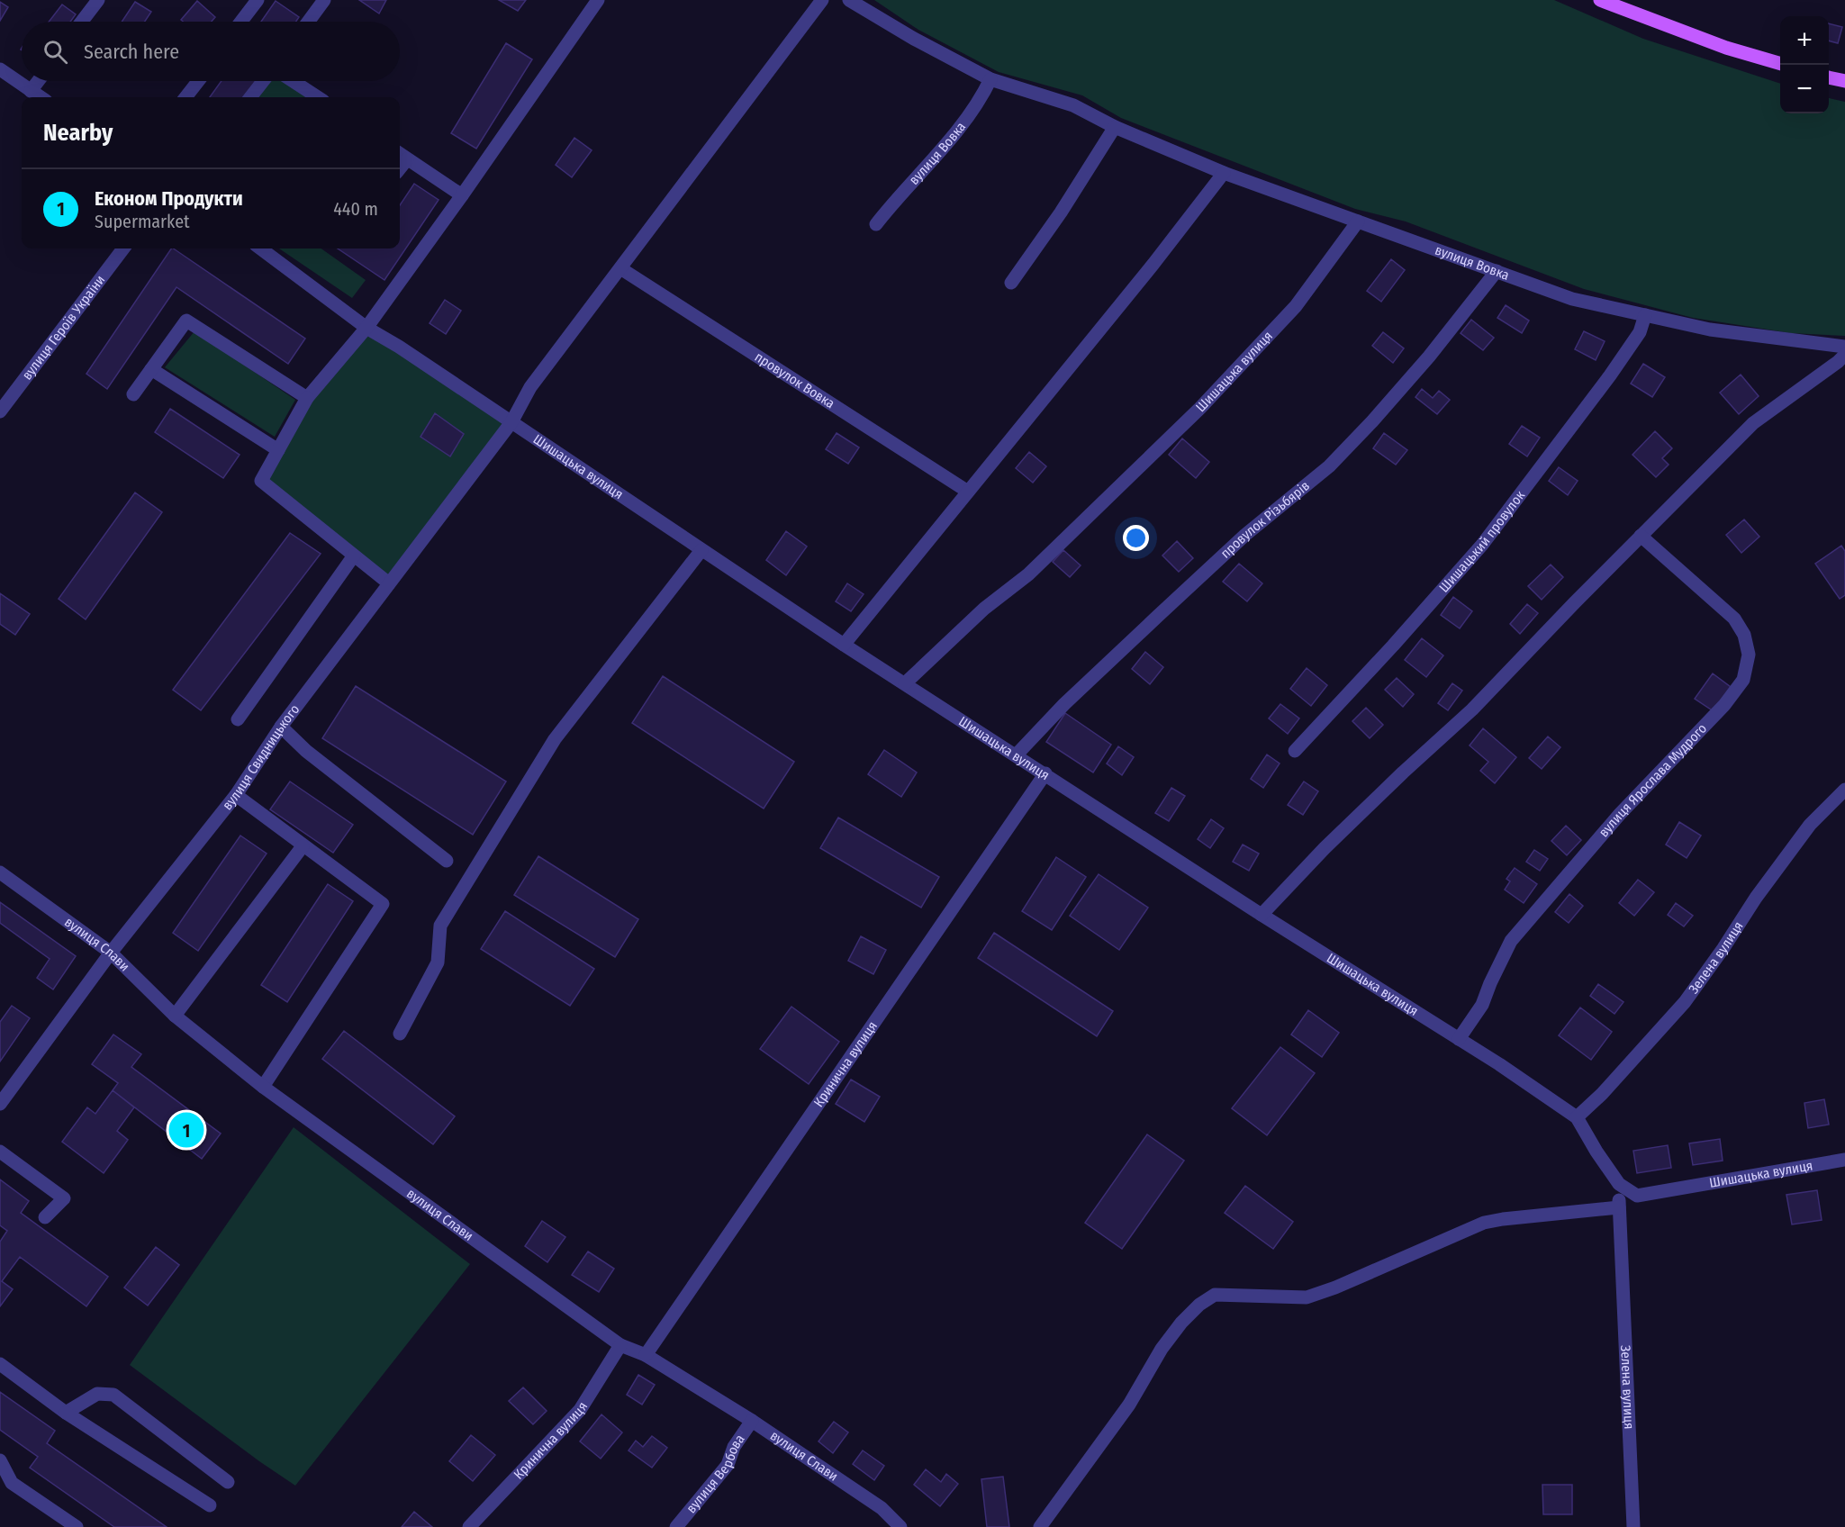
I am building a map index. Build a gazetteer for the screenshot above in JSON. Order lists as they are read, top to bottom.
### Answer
{
  "streets": {
    "street": [
      "вулиця Вовка",
      "вулиця Героїв України",
      "Шишацька вулиця",
      "провулок Вовка",
      "провулок Різьбярів",
      "Шишацький провулок",
      "вулиця Свидницького",
      "вулиця Ярослава Мудрого",
      "вулиця Слави",
      "Зелена вулиця",
      "Кринична вулиця",
      "вулиця Вербова"
    ]
  },
  "crossings": [
    ["вулиця Вовка", "Шишацька вулиця"],
    ["вулиця Вовка", "провулок Різьбярів"],
    ["вулиця Вовка", "Шишацький провулок"],
    ["Шишацька вулиця", "провулок Різьбярів"],
    ["Шишацька вулиця", "вулиця Свидницького"],
    ["Шишацька вулиця", "вулиця Ярослава Мудрого"],
    ["Шишацька вулиця", "Зелена вулиця"],
    ["Шишацька вулиця", "Кринична вулиця"],
    ["провулок Вовка", "вулиця Свидницького"],
    ["вулиця Свидницького", "вулиця Слави"],
    ["вулиця Слави", "Кринична вулиця"],
    ["вулиця Слави", "вулиця Вербова"]
  ],
  "page": {
    "map_buttons": ["+", "−"],
    "search": "Search here",
    "heading": "Nearby",
    "list": [
      {
        "mark": "1",
        "name": "Економ Продукти",
        "note": "Supermarket",
        "value": "440 m"
      }
    ],
    "pins": "1"
  }
}
